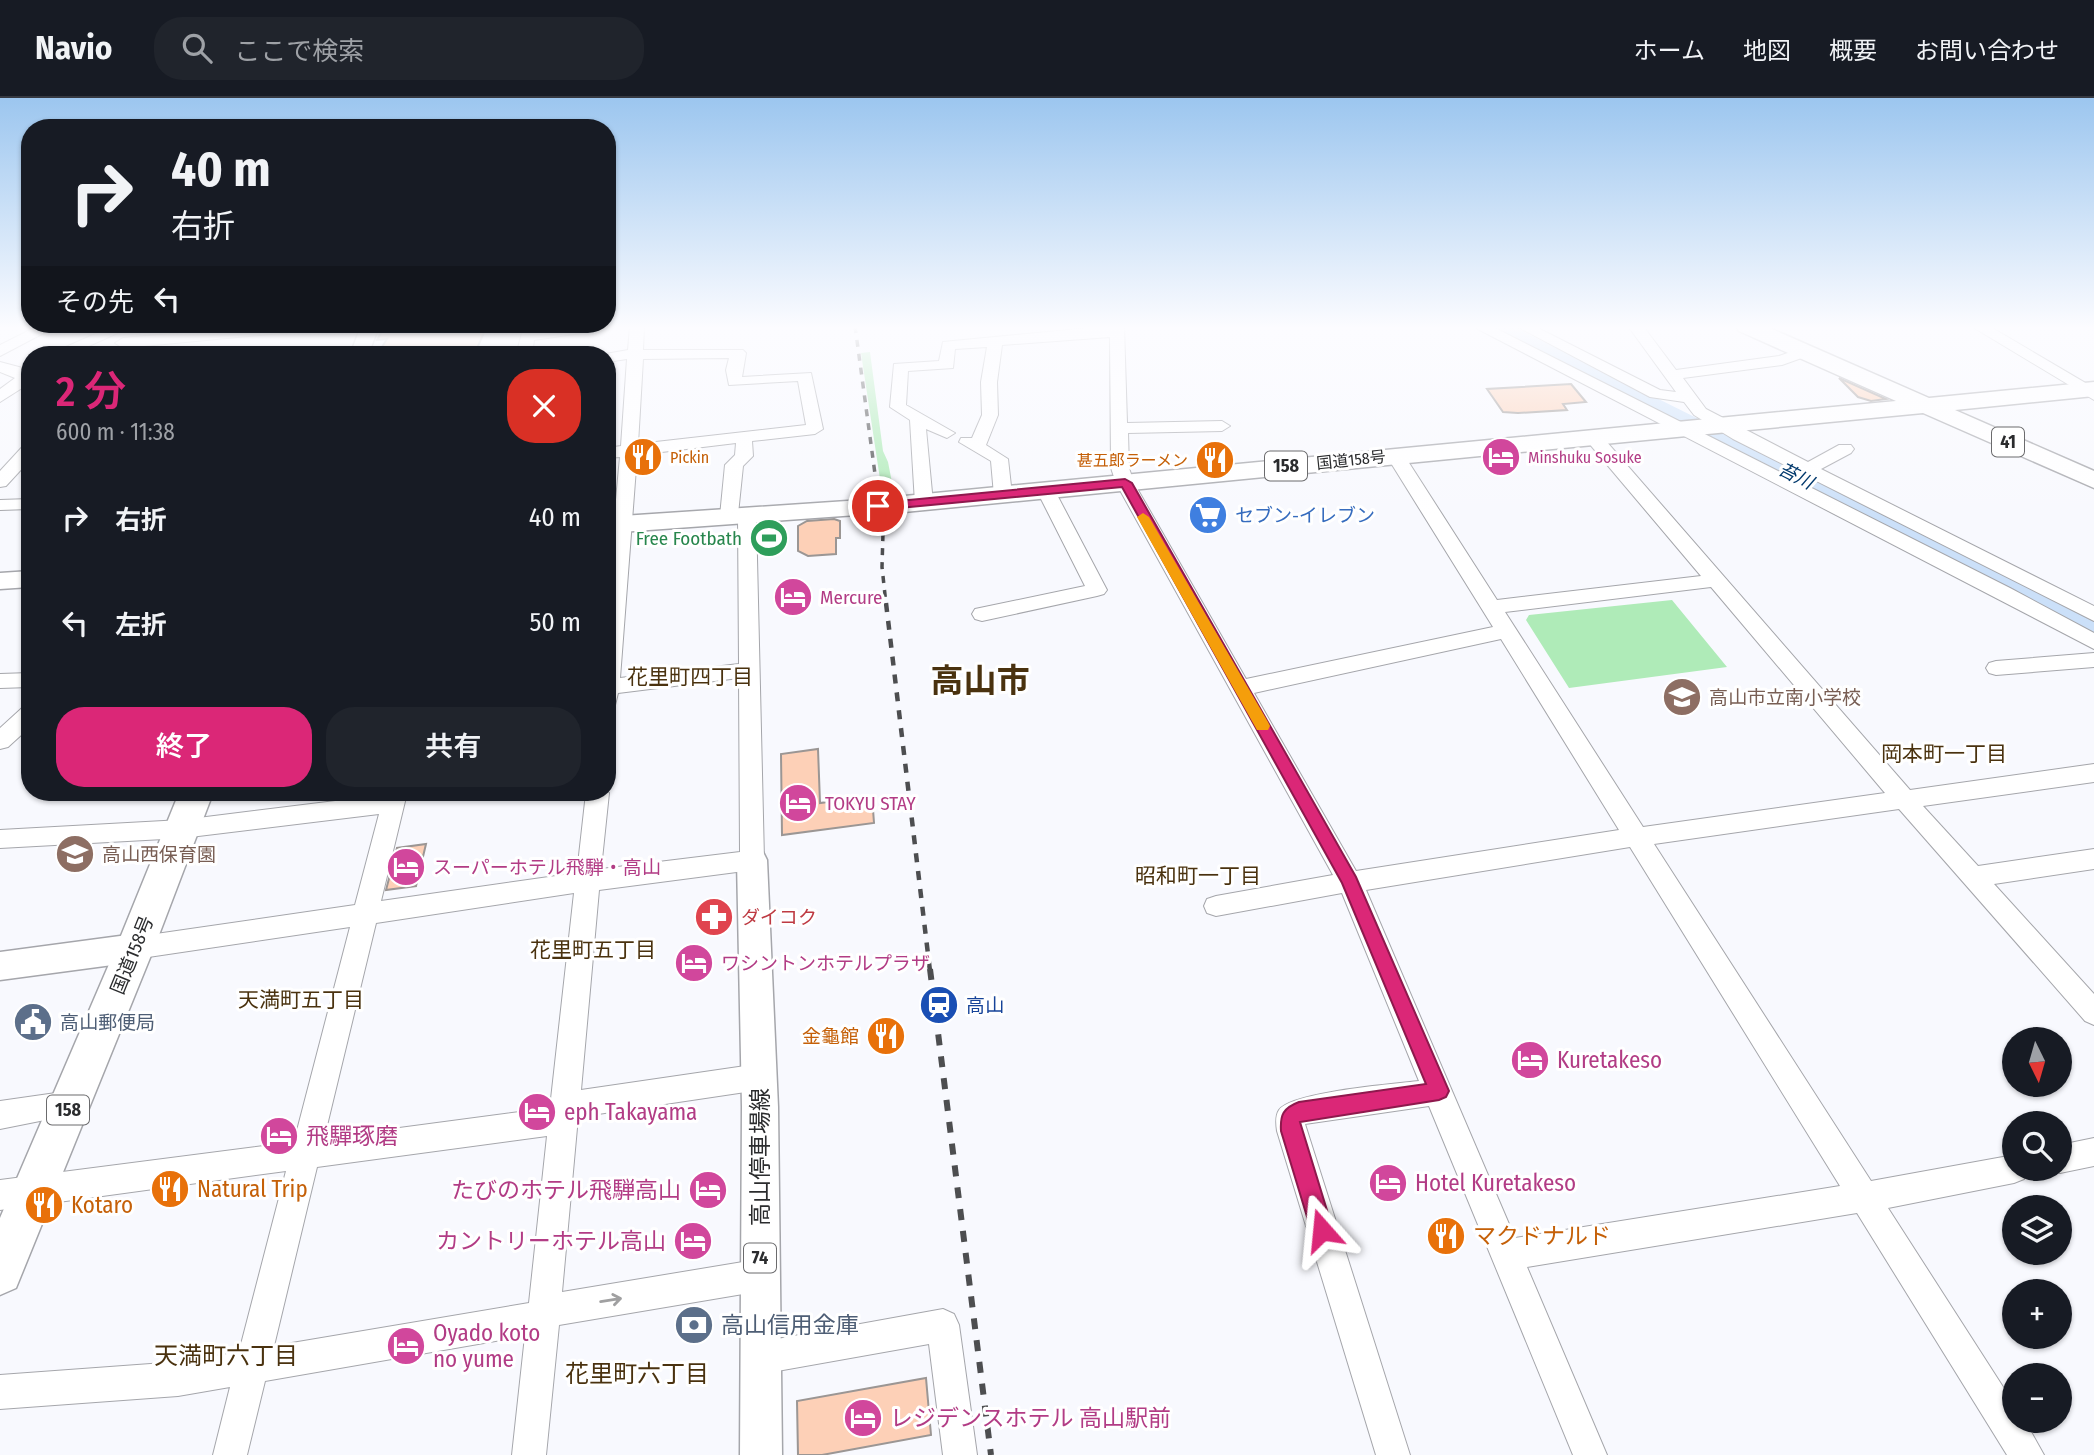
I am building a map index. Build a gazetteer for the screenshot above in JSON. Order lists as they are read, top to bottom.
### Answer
{
  "streets": {
    "highway": ["41", "国道158号", "158"],
    "main road": ["高山停車場線", "74"]
  },
  "crossings": [
    ["41", "国道158号"]
  ],
  "districts": [
    "花里町四丁目",
    "高山市",
    "岡本町一丁目",
    "昭和町一丁目",
    "花里町五丁目",
    "天満町五丁目",
    "天満町六丁目",
    "花里町六丁目"
  ],
  "water": ["苔川"],
  "places": {
    "restaurant": [
      "Pickin",
      "甚五郎ラーメン",
      "金龜館",
      "Natural Trip",
      "Kotaro",
      "マクドナルド"
    ],
    "hotel": [
      "Minshuku Sosuke",
      "Mercure",
      "TOKYU STAY",
      "スーパーホテル飛騨・高山",
      "ワシントンホテルプラザ",
      "Kuretakeso",
      "eph Takayama",
      "飛驒琢磨",
      "Hotel Kuretakeso",
      "たびのホテル飛騨高山",
      "カントリーホテル高山",
      "Oyado koto no yume",
      "レジデンスホテル 高山駅前"
    ],
    "supermarket": ["セブン-イレブン"],
    "sports": ["Free Footbath"],
    "school or university": ["高山市立南小学校", "高山西保育園"],
    "pharmacy": ["ダイコク"],
    "station": ["高山"],
    "public building": ["高山郵便局"],
    "bank": ["高山信用金庫"]
  },
  "north": "bottom",
  "page": {
    "header": "Navio",
    "search": "ここで検索",
    "nav": [
      "ホーム",
      "地図",
      "概要",
      "お問い合わせ"
    ],
    "turn": ["40 m", "右折"],
    "then": "その先",
    "heading": ["2 分", "600 m · 11:38"],
    "list": [
      {
        "name": "右折",
        "value": "40 m"
      },
      {
        "name": "左折",
        "value": "50 m"
      }
    ],
    "buttons": ["終了", "共有"],
    "map_buttons": ["+", "−"]
  }
}
